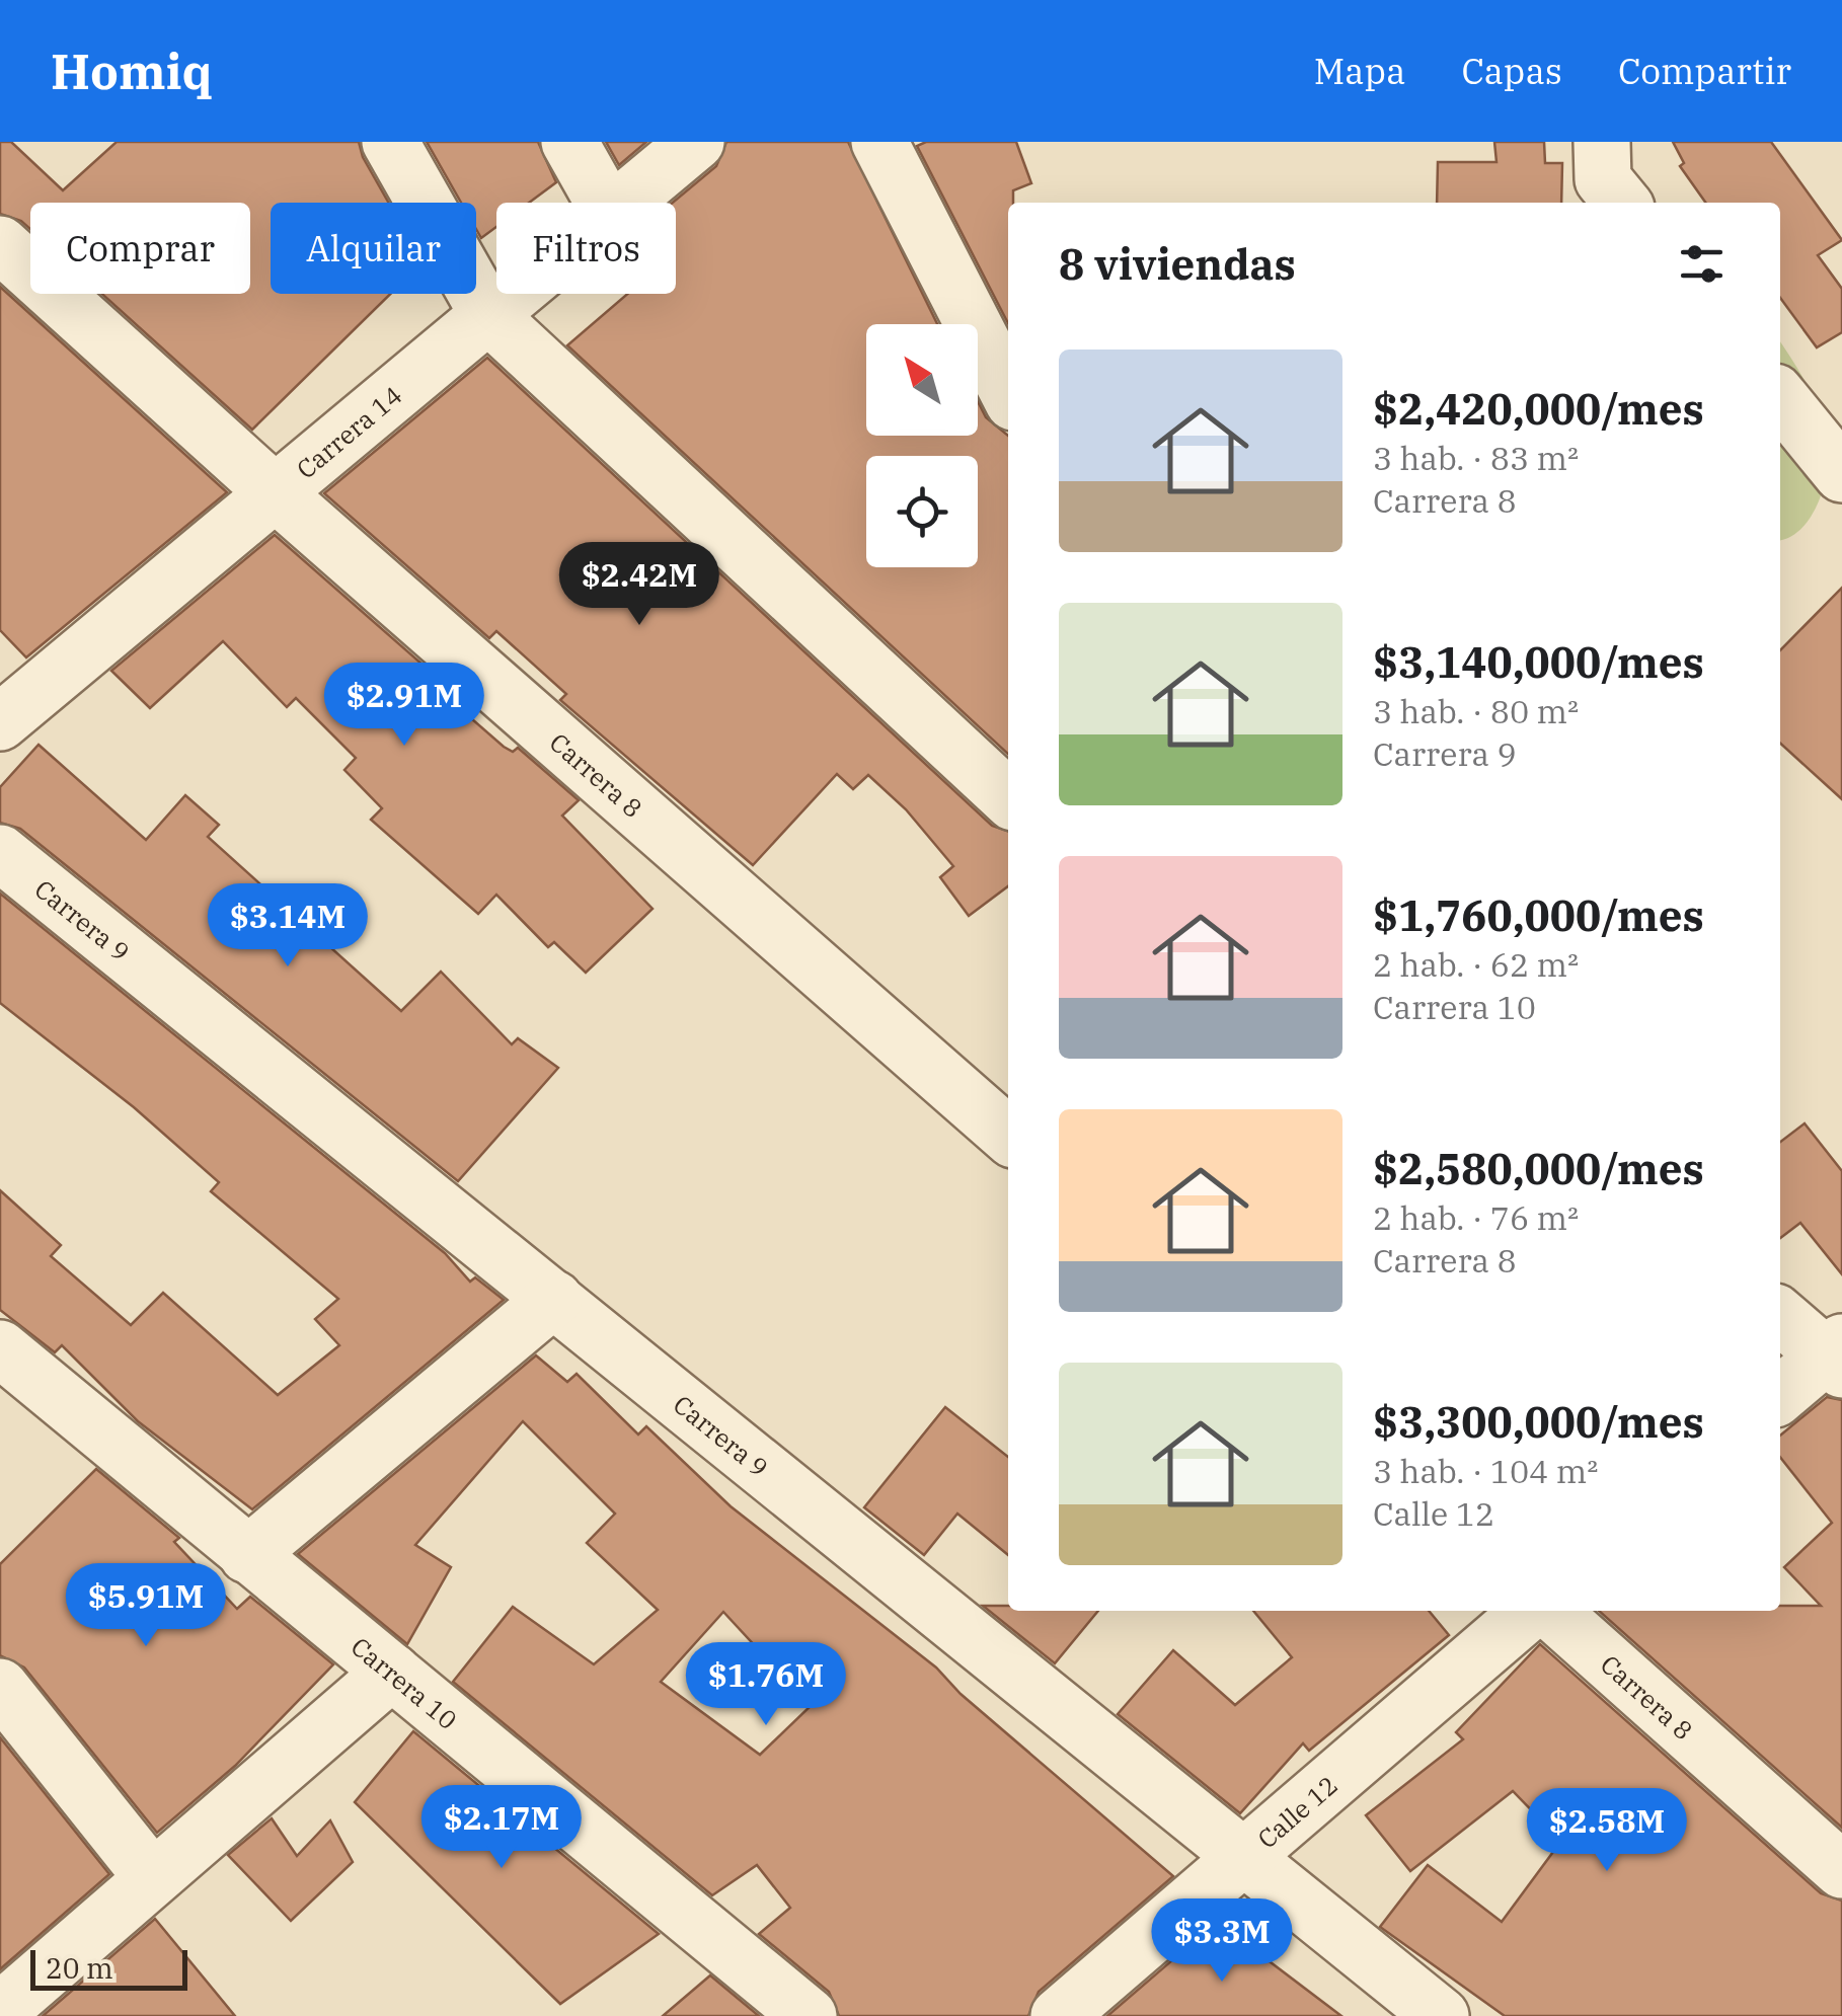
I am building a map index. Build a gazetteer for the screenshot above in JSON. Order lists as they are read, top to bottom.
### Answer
{
  "streets": {
    "street": [
      "Carrera 14",
      "Carrera 8",
      "Carrera 9",
      "Carrera 10",
      "Calle 12"
    ]
  },
  "crossings": [
    ["Carrera 14", "Carrera 8"],
    ["Carrera 9", "Calle 12"]
  ],
  "scale_bar": "20 m",
  "north": "top left",
  "page": {
    "header": "Homiq",
    "nav": ["Mapa", "Capas", "Compartir"],
    "chip": ["Comprar", "Alquilar", "Filtros"],
    "heading": "8 viviendas",
    "list": [
      {
        "name": "$2,420,000/mes",
        "note": "3 hab. · 83 m² · Carrera 8"
      },
      {
        "name": "$3,140,000/mes",
        "note": "3 hab. · 80 m² · Carrera 9"
      },
      {
        "name": "$1,760,000/mes",
        "note": "2 hab. · 62 m² · Carrera 10"
      },
      {
        "name": "$2,580,000/mes",
        "note": "2 hab. · 76 m² · Carrera 8"
      },
      {
        "name": "$3,300,000/mes",
        "note": "3 hab. · 104 m² · Calle 12"
      }
    ],
    "price": [
      "$2.42M",
      "$2.91M",
      "$3.14M",
      "$5.91M",
      "$1.76M",
      "$2.17M",
      "$2.58M",
      "$3.3M"
    ],
    "scale": "20 m"
  }
}
